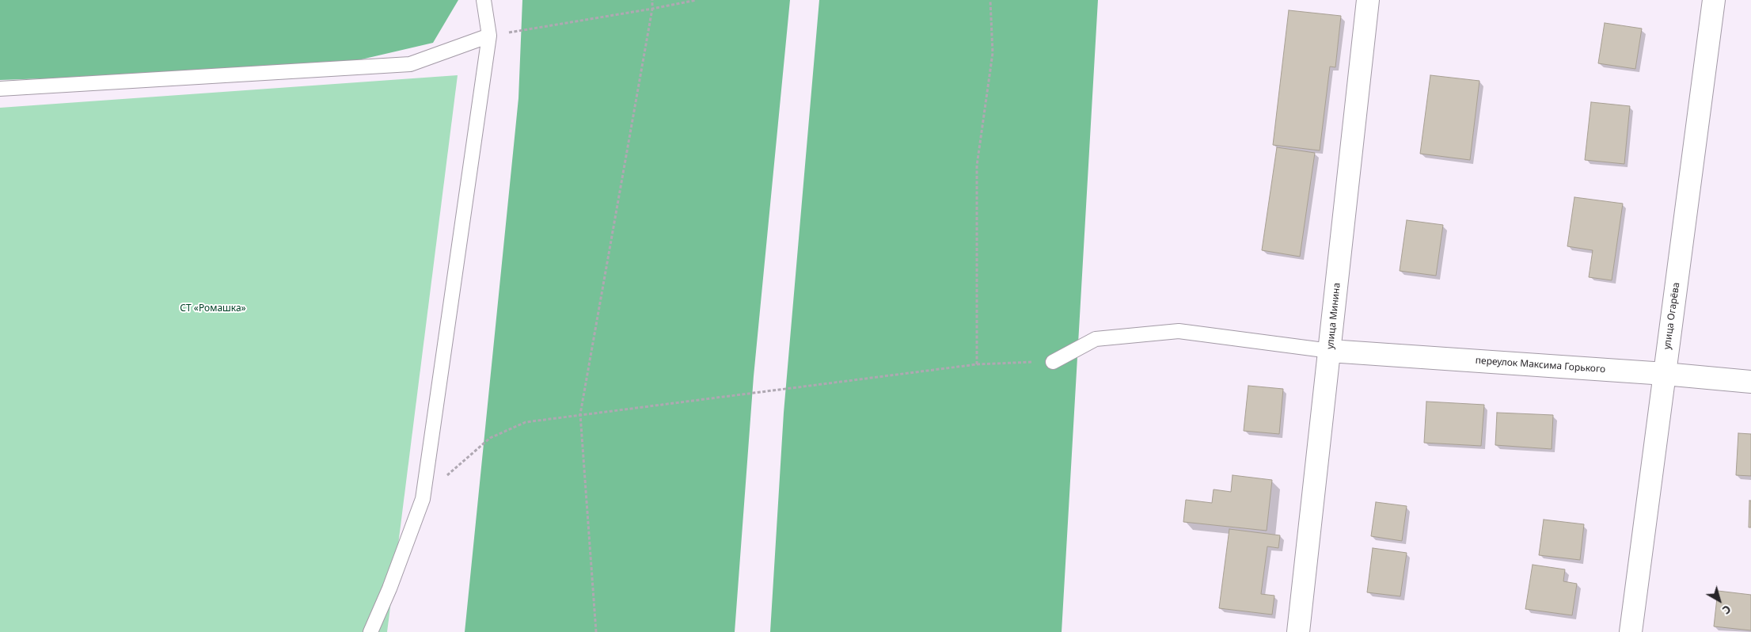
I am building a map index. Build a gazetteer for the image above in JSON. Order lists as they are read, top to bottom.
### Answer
{
  "streets": {
    "street": ["улица Минина", "улица Огарёва", "переулок Максима Горького"]
  },
  "crossings": [
    ["улица Минина", "переулок Максима Горького"],
    ["улица Огарёва", "переулок Максима Горького"]
  ],
  "parks": ["СТ «Ромашка»"],
  "north": "bottom right"
}
